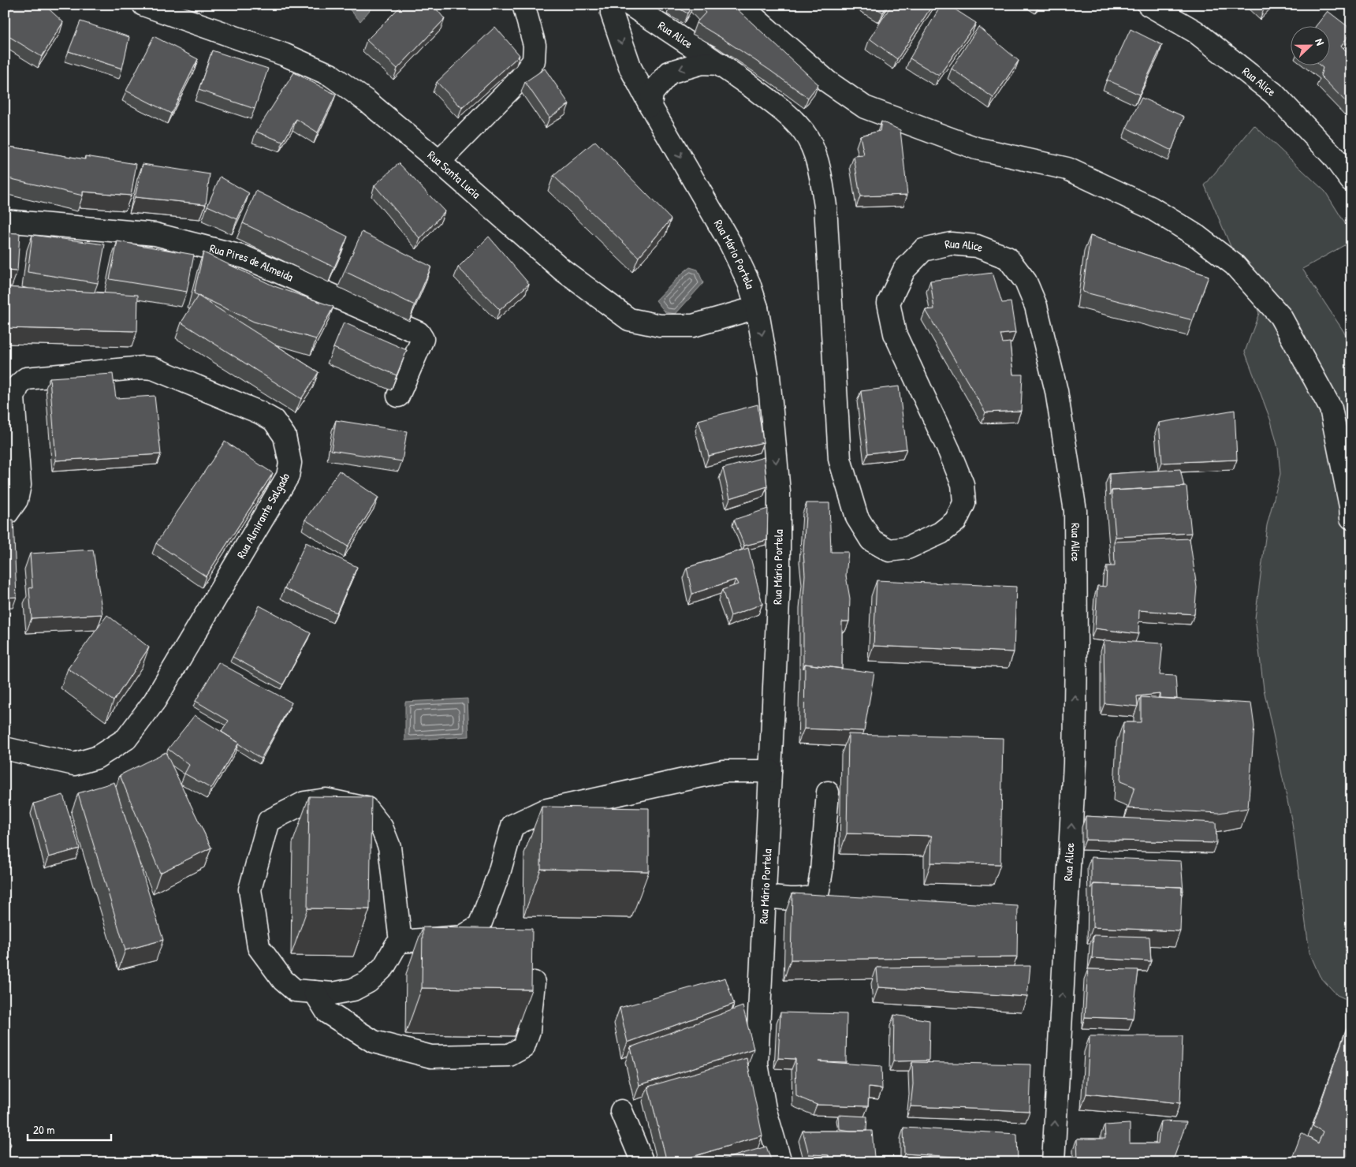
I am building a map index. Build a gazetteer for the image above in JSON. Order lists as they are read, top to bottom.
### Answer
{
  "streets": {
    "street": [
      "Rua Alice",
      "Rua Santa Lucia",
      "Rua Mário Portela",
      "Rua Pires de Almeida",
      "Rua Almirante Salgado"
    ]
  },
  "crossings": [
    ["Rua Alice", "Rua Mário Portela"],
    ["Rua Santa Lucia", "Rua Mário Portela"]
  ],
  "one_way": ["Rua Mário Portela"],
  "scale_bar": "20 m",
  "north": "right"
}
